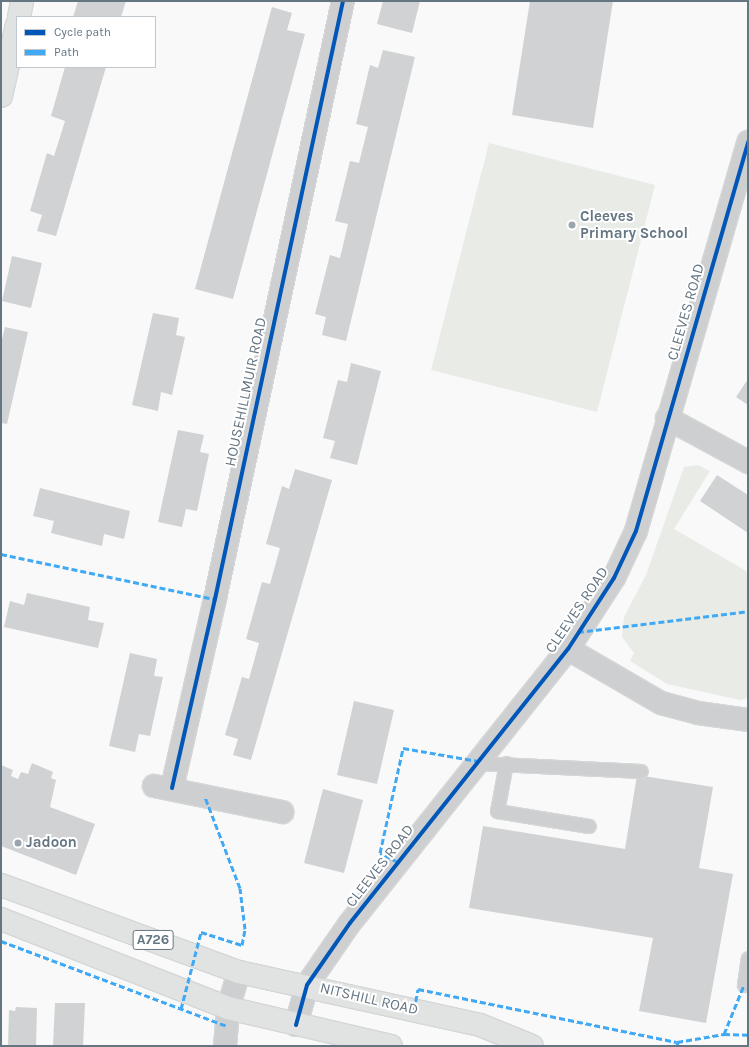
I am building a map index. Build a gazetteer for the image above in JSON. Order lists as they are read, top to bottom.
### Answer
{
  "streets": {
    "main road": ["A726", "NITSHILL ROAD"],
    "street": ["CLEEVES ROAD", "HOUSEHILLMUIR ROAD"]
  },
  "crossings": [
    ["CLEEVES ROAD", "A726"],
    ["CLEEVES ROAD", "NITSHILL ROAD"]
  ],
  "places": ["Cleeves Primary School", "Jadoon"],
  "legend": ["Cycle path", "Path"]
}
